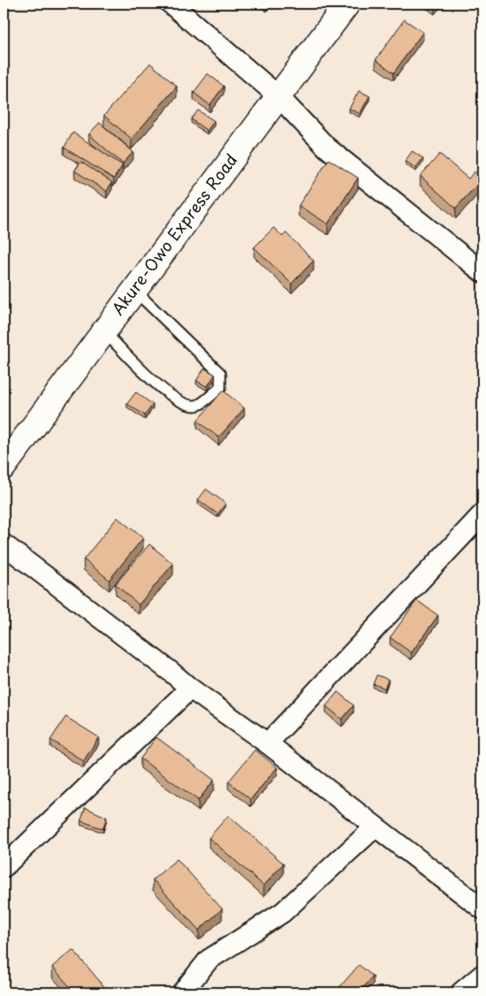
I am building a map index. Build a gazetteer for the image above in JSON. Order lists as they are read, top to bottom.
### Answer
{
  "streets": {
    "highway": ["Akure-Owo Express Road"]
  }
}
